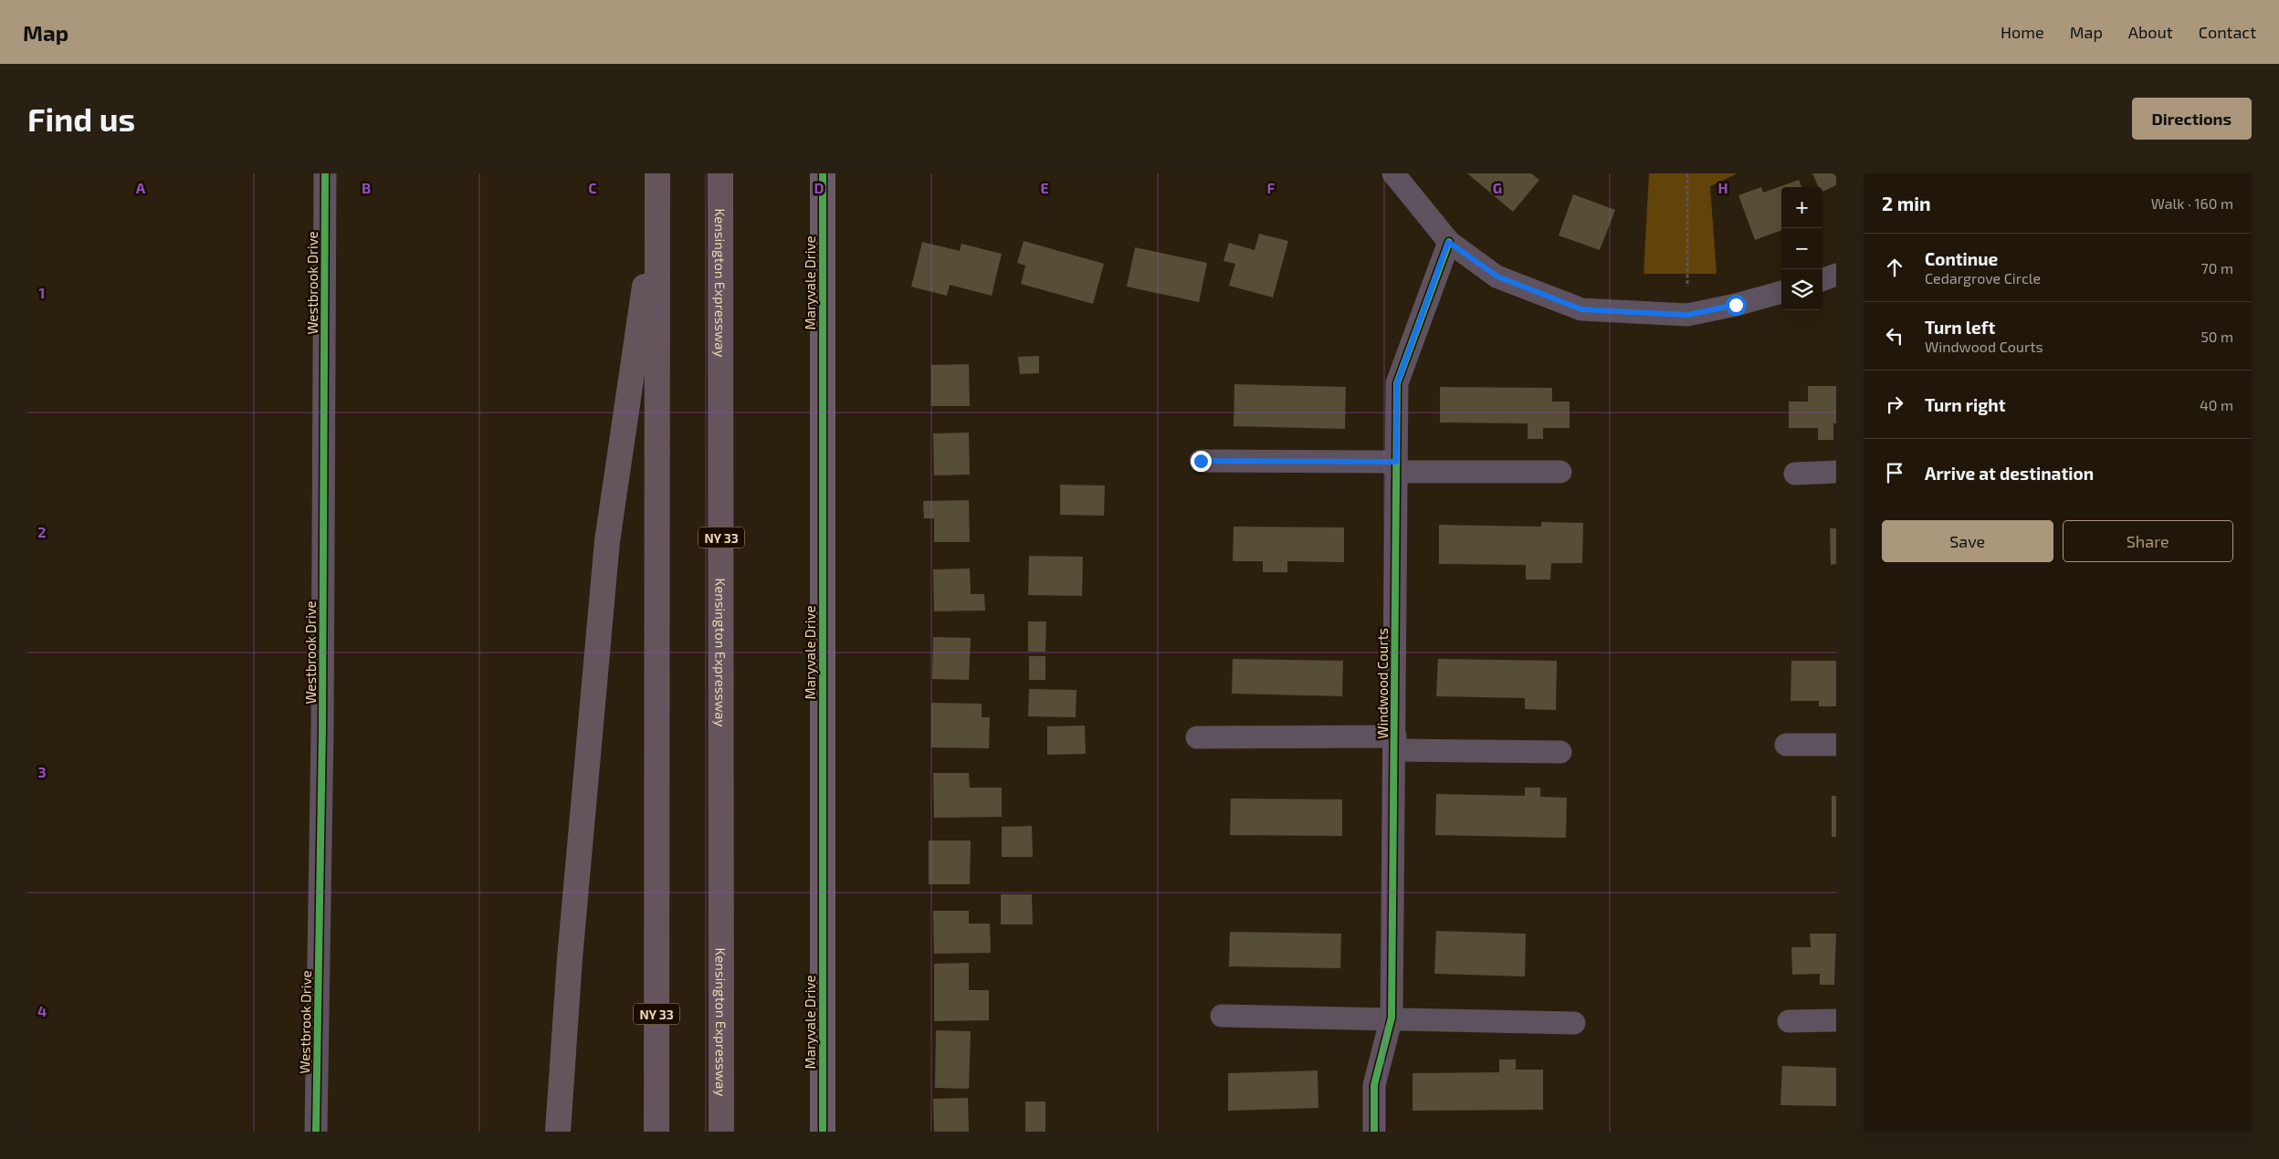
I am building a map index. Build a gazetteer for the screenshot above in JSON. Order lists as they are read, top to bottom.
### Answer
{
  "streets": {
    "highway": ["Kensington Expressway", "NY 33"],
    "street": ["Westbrook Drive", "Maryvale Drive", "Windwood Courts"]
  },
  "page": {
    "header": "Map",
    "nav": [
      "Home",
      "Map",
      "About",
      "Contact"
    ],
    "buttons": [
      "Directions",
      ["Save", "Share"]
    ],
    "title": "Find us",
    "heading": ["2 min", "Walk · 160 m"],
    "map_buttons": ["+", "−"],
    "list": [
      ["Continue", "Cedargrove Circle", "70 m"],
      ["Turn left", "Windwood Courts", "50 m"],
      ["Turn right", "40 m"],
      "Arrive at destination"
    ]
  },
  "grid": {
    "columns": [
      "A",
      "B",
      "C",
      "D",
      "E",
      "F",
      "G",
      "H"
    ],
    "rows": [
      "1",
      "2",
      "3",
      "4"
    ]
  }
}
